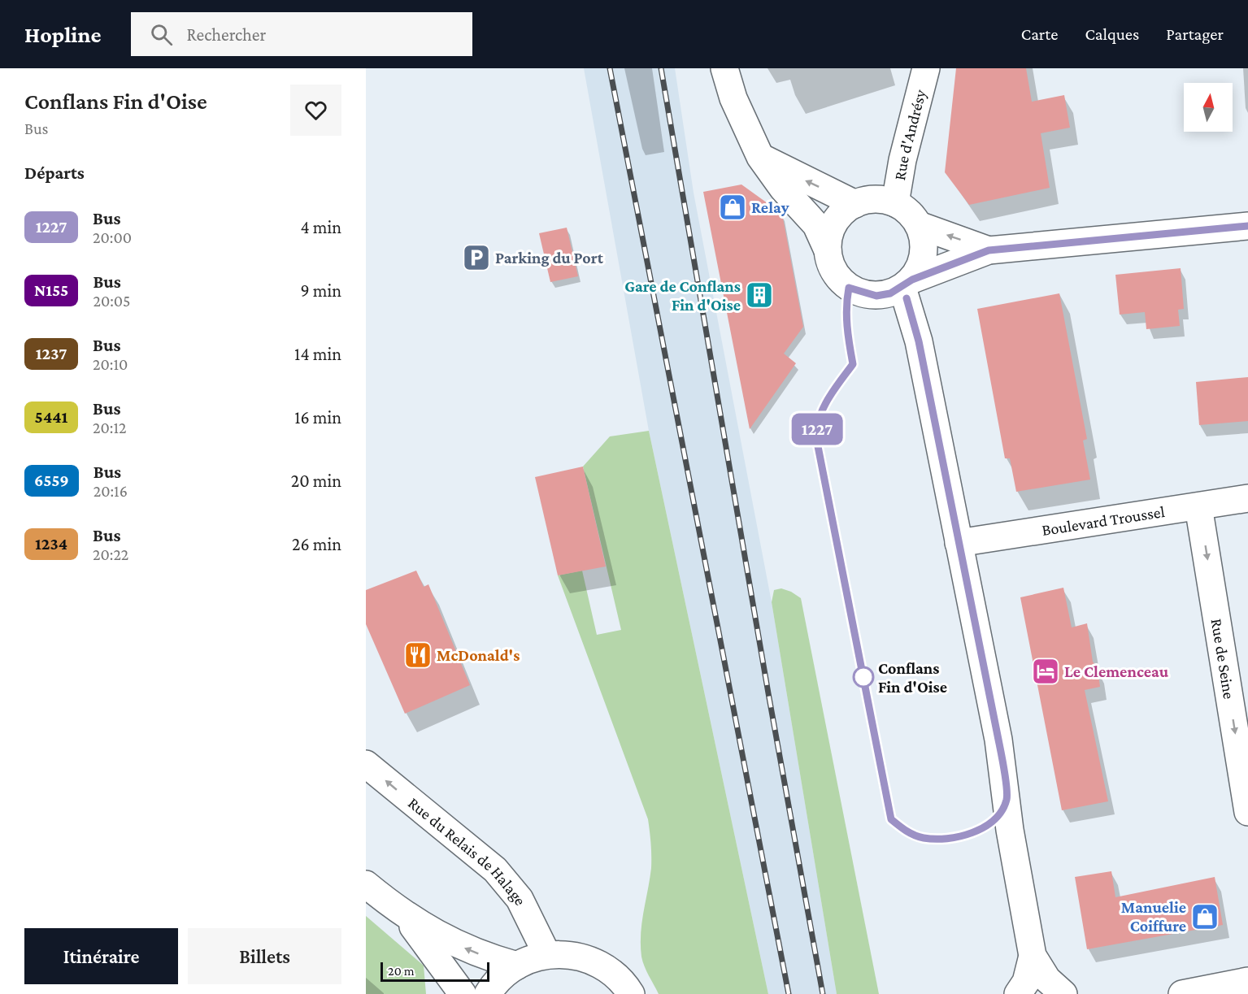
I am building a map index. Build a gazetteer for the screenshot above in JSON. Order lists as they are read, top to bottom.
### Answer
{
  "streets": {
    "street": [
      "Rue d'Andrésy",
      "Boulevard Troussel",
      "Rue de Seine",
      "Rue du Relais de Halage"
    ]
  },
  "crossings": [
    ["Boulevard Troussel", "Rue de Seine"]
  ],
  "places": {
    "shop": ["Relay", "Manuelie Coiffure"],
    "parking": ["Parking du Port"],
    "building": ["Gare de Conflans Fin d'Oise"],
    "restaurant": ["McDonald's"],
    "hotel": ["Le Clemenceau"],
    "other": ["Conflans Fin d'Oise"]
  },
  "lines": ["bus line 1227"],
  "scale_bar": "20 m",
  "north": "top",
  "page": {
    "header": "Hopline",
    "search": "Rechercher",
    "nav": ["Carte", "Calques", "Partager"],
    "heading": [
      ["Conflans Fin d'Oise", "Bus"],
      "Départs"
    ],
    "on_map": "1227",
    "list": [
      {
        "mark": "1227",
        "name": "Bus",
        "note": "20:00",
        "value": "4 min"
      },
      {
        "mark": "N155",
        "name": "Bus",
        "note": "20:05",
        "value": "9 min"
      },
      {
        "mark": "1237",
        "name": "Bus",
        "note": "20:10",
        "value": "14 min"
      },
      {
        "mark": "5441",
        "name": "Bus",
        "note": "20:12",
        "value": "16 min"
      },
      {
        "mark": "6559",
        "name": "Bus",
        "note": "20:16",
        "value": "20 min"
      },
      {
        "mark": "1234",
        "name": "Bus",
        "note": "20:22",
        "value": "26 min"
      }
    ],
    "buttons": ["Itinéraire", "Billets"],
    "scale": "20 m"
  }
}
